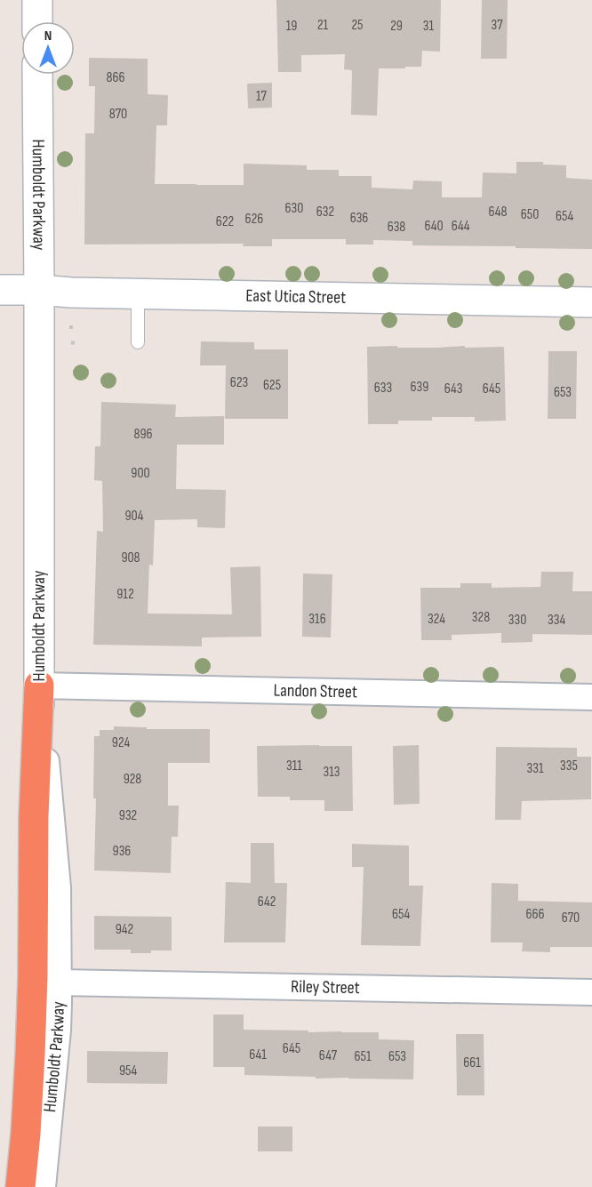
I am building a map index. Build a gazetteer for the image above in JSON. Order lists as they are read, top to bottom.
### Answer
{
  "streets": {
    "street": [
      "Humboldt Parkway",
      "East Utica Street",
      "Landon Street",
      "Riley Street"
    ]
  },
  "crossings": [
    ["Humboldt Parkway", "East Utica Street"],
    ["Humboldt Parkway", "Landon Street"],
    ["Humboldt Parkway", "Riley Street"]
  ],
  "house_numbers": [
    "21",
    "25",
    "37",
    "19",
    "29",
    "31",
    "866",
    "17",
    "870",
    "630",
    "632",
    "648",
    "650",
    "654",
    "636",
    "626",
    "622",
    "640",
    "644",
    "638",
    "623",
    "625",
    "639",
    "633",
    "643",
    "645",
    "653",
    "896",
    "900",
    "904",
    "908",
    "912",
    "328",
    "316",
    "324",
    "330",
    "334",
    "924",
    "311",
    "335",
    "331",
    "313",
    "928",
    "932",
    "936",
    "642",
    "654",
    "666",
    "670",
    "942",
    "645",
    "641",
    "647",
    "651",
    "653",
    "661",
    "954"
  ],
  "north": "top"
}
